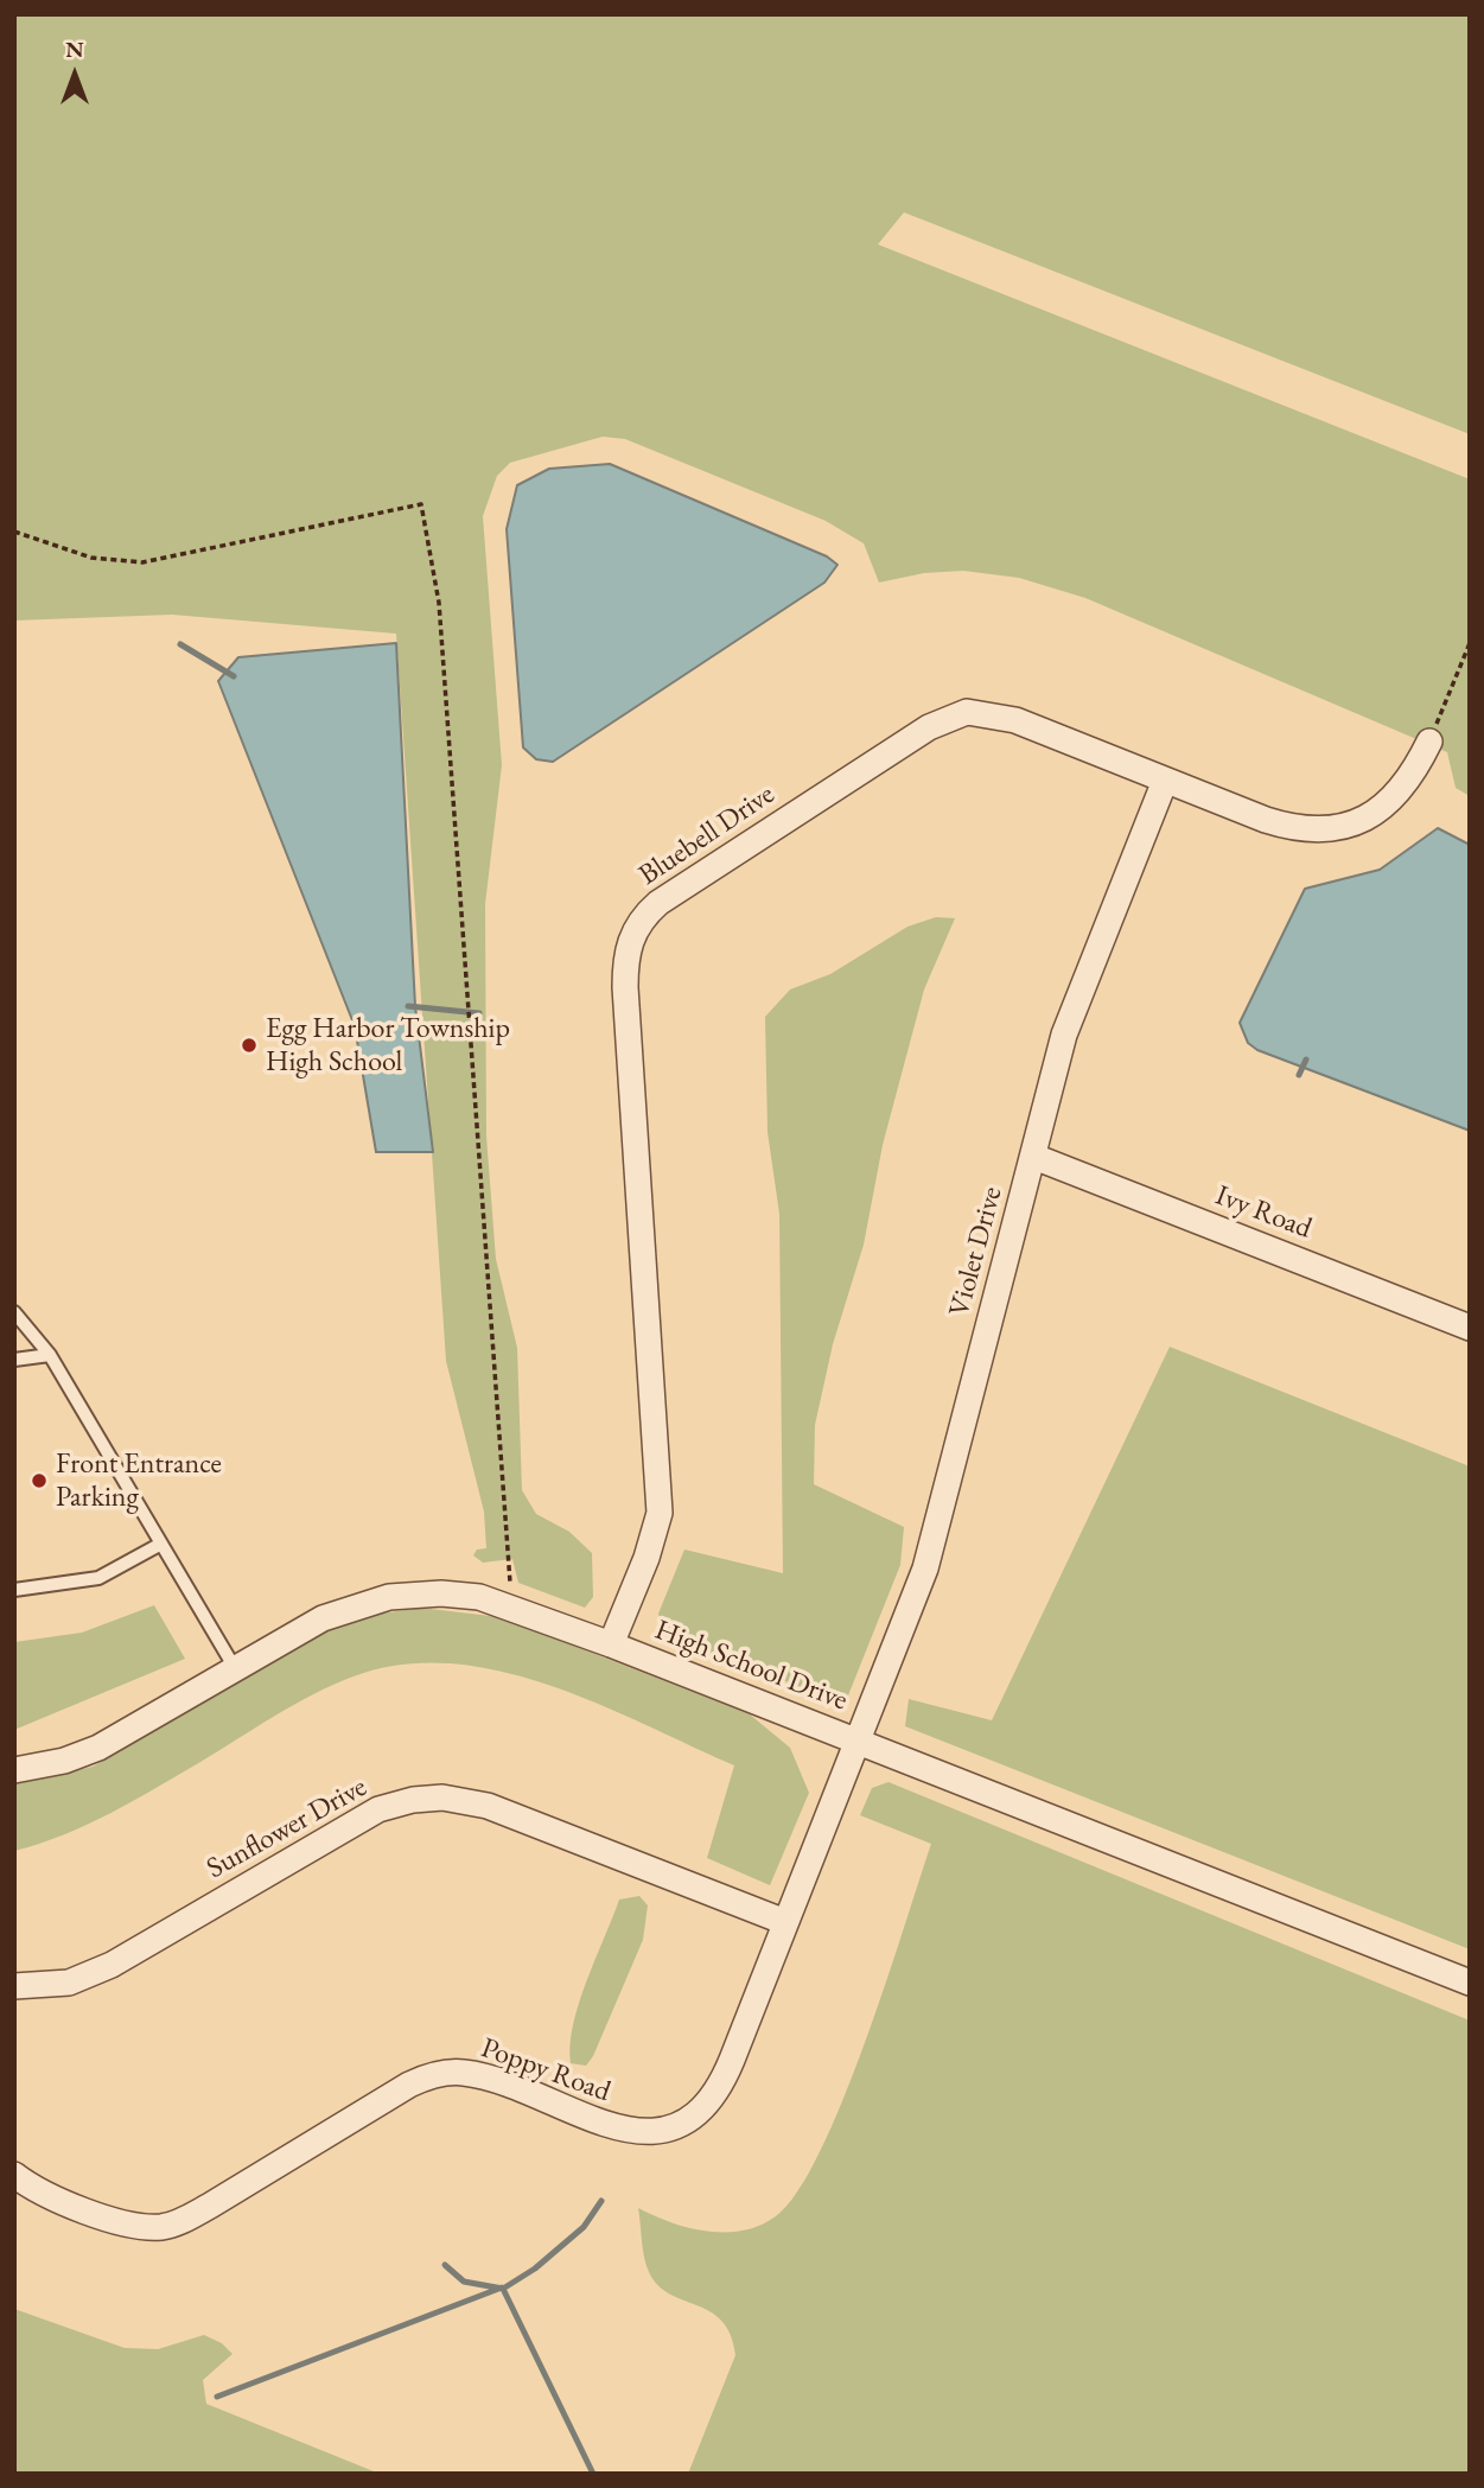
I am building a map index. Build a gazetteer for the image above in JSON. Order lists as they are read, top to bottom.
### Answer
{
  "streets": {
    "street": [
      "Bluebell Drive",
      "Ivy Road",
      "Violet Drive",
      "High School Drive",
      "Sunflower Drive",
      "Poppy Road"
    ]
  },
  "crossings": [
    ["Bluebell Drive", "Violet Drive"],
    ["Bluebell Drive", "High School Drive"],
    ["Ivy Road", "Violet Drive"],
    ["Violet Drive", "High School Drive"],
    ["Violet Drive", "Poppy Road"],
    ["High School Drive", "Poppy Road"],
    ["Sunflower Drive", "Poppy Road"]
  ],
  "places": ["Egg Harbor Township High School", "Front Entrance Parking"],
  "north": "top"
}
